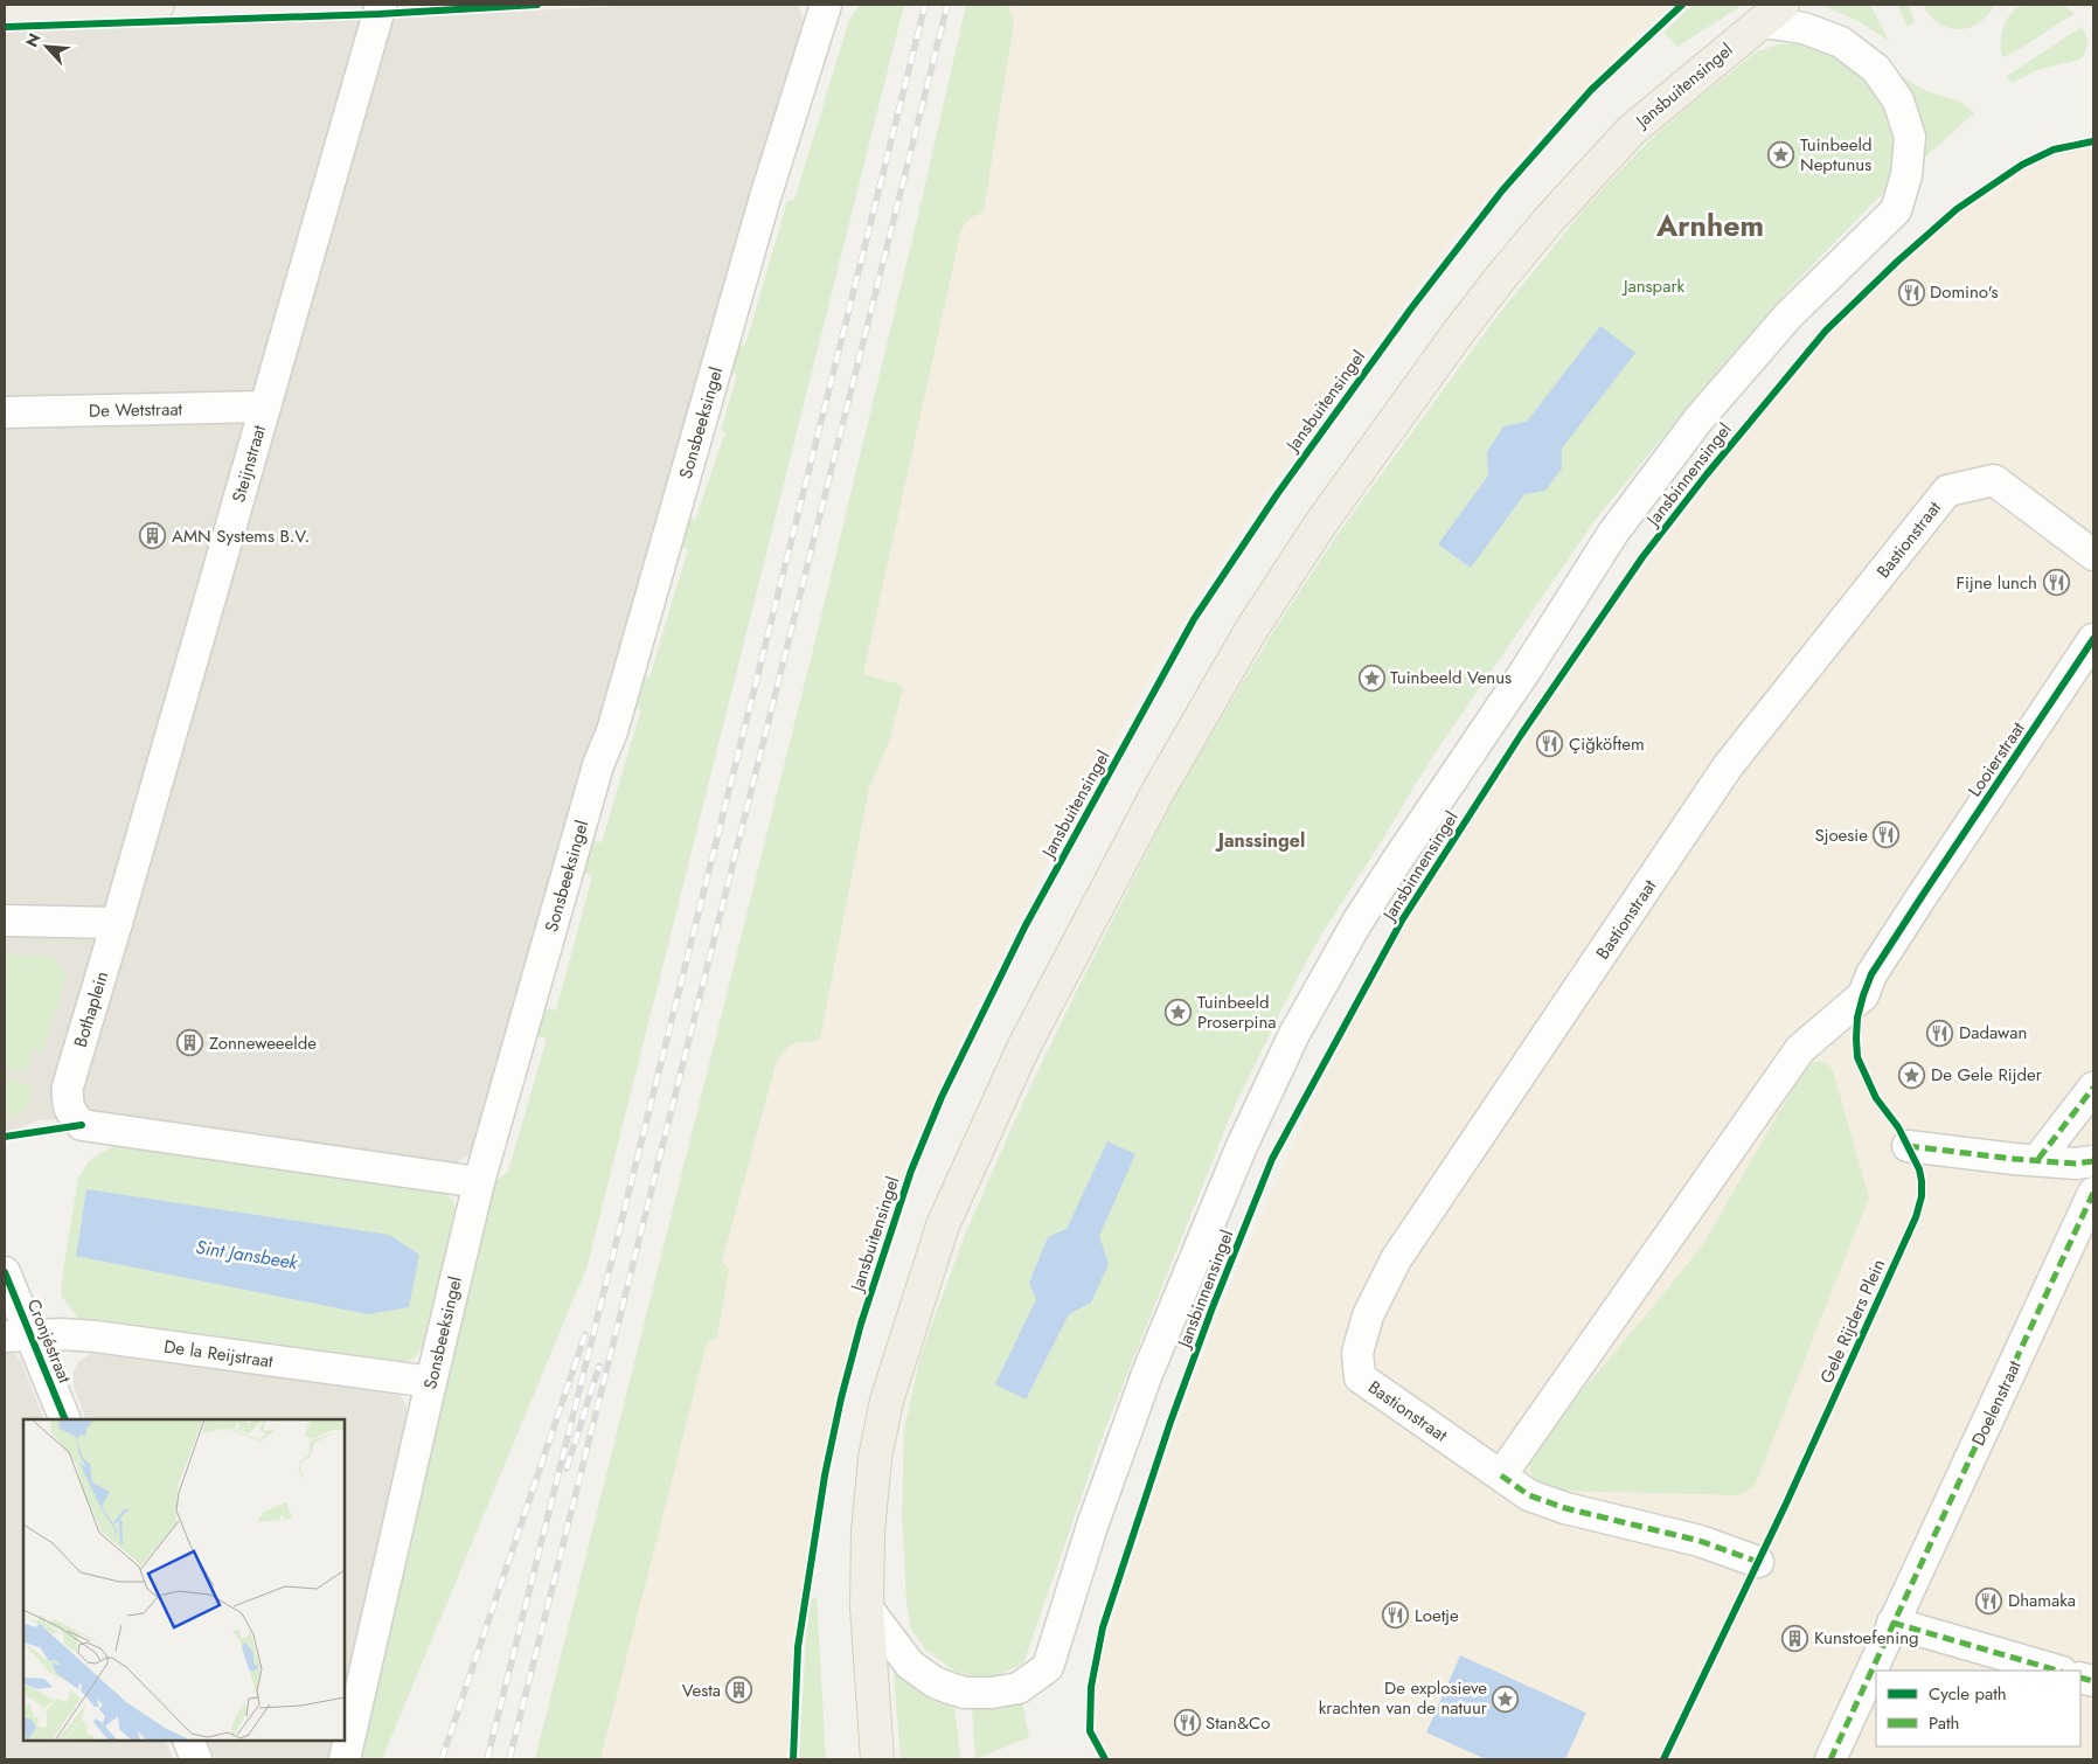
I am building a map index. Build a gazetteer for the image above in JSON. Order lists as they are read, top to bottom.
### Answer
{
  "streets": {
    "main road": ["Jansbuitensingel"],
    "street": [
      "De Wetstraat",
      "Sonsbeeksingel",
      "Steijnstraat",
      "Jansbinnensingel",
      "Bastionstraat",
      "Looierstraat",
      "Bothaplein",
      "Cronjéstraat",
      "De la Reijstraat",
      "Doelenstraat"
    ],
    "cycle path": ["Gele Rijders Plein"]
  },
  "crossings": [
    ["Jansbuitensingel", "Jansbinnensingel"],
    ["De Wetstraat", "Steijnstraat"],
    ["Sonsbeeksingel", "Bothaplein"],
    ["Sonsbeeksingel", "De la Reijstraat"],
    ["Steijnstraat", "Bothaplein"],
    ["Bastionstraat", "Looierstraat"],
    ["Cronjéstraat", "De la Reijstraat"]
  ],
  "districts": ["Arnhem", "Janssingel"],
  "water": ["Sint Jansbeek"],
  "parks": ["Janspark"],
  "places": {
    "place": [
      "Tuinbeeld Neptunus",
      "Tuinbeeld Venus",
      "Tuinbeeld Proserpina",
      "De Gele Rijder",
      "De explosieve krachten van de natuur"
    ],
    "restaurant": [
      "Domino's",
      "Fijne lunch",
      "Çiğköftem",
      "Sjoesie",
      "Dadawan",
      "Dhamaka",
      "Loetje",
      "Stan&Co"
    ],
    "building": [
      "AMN Systems B.V.",
      "Zonneweeelde",
      "Kunstoefening",
      "Vesta"
    ]
  },
  "legend": ["Cycle path", "Path"],
  "north": "top left"
}
